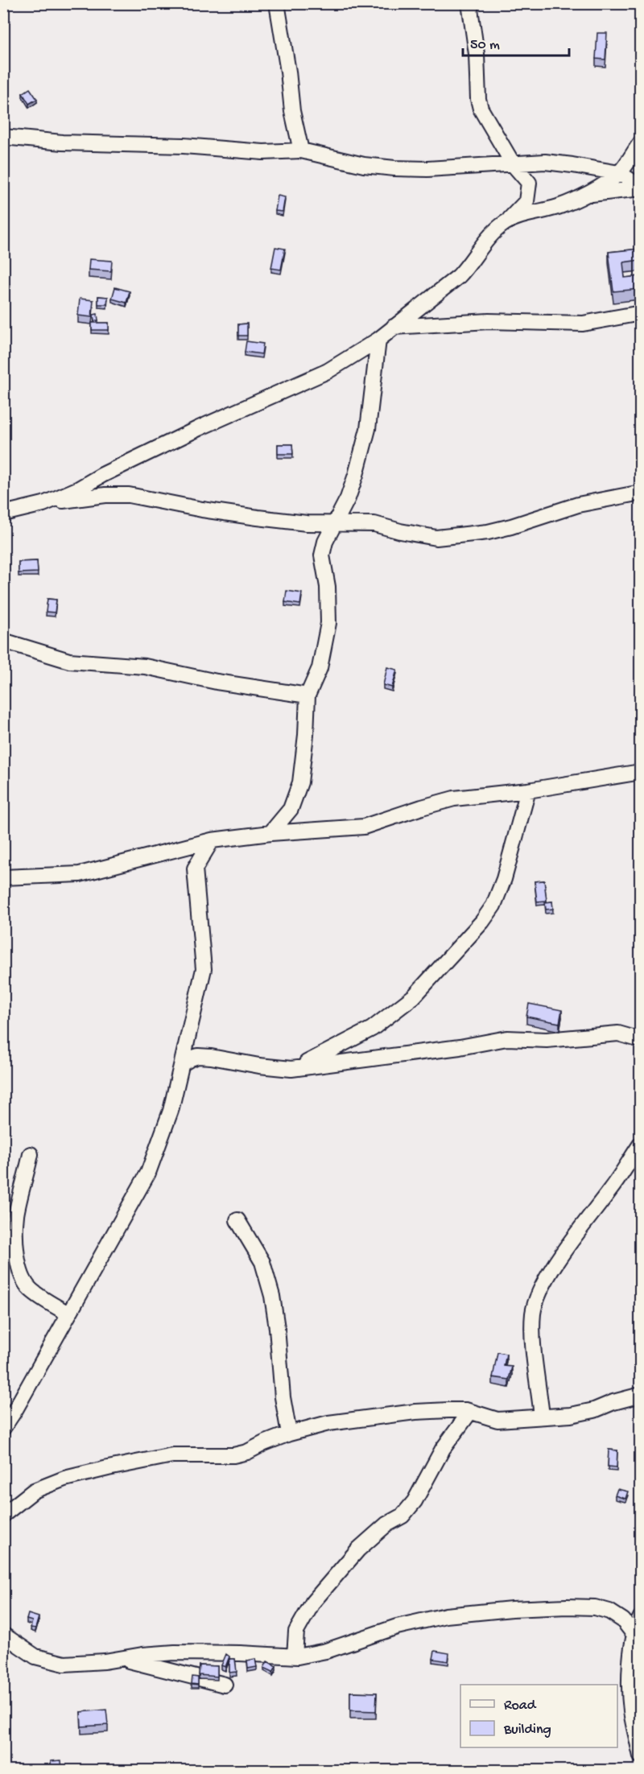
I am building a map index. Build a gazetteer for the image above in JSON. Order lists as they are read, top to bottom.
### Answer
{
  "legend": ["Road", "Building"],
  "scale_bar": "50 m"
}
